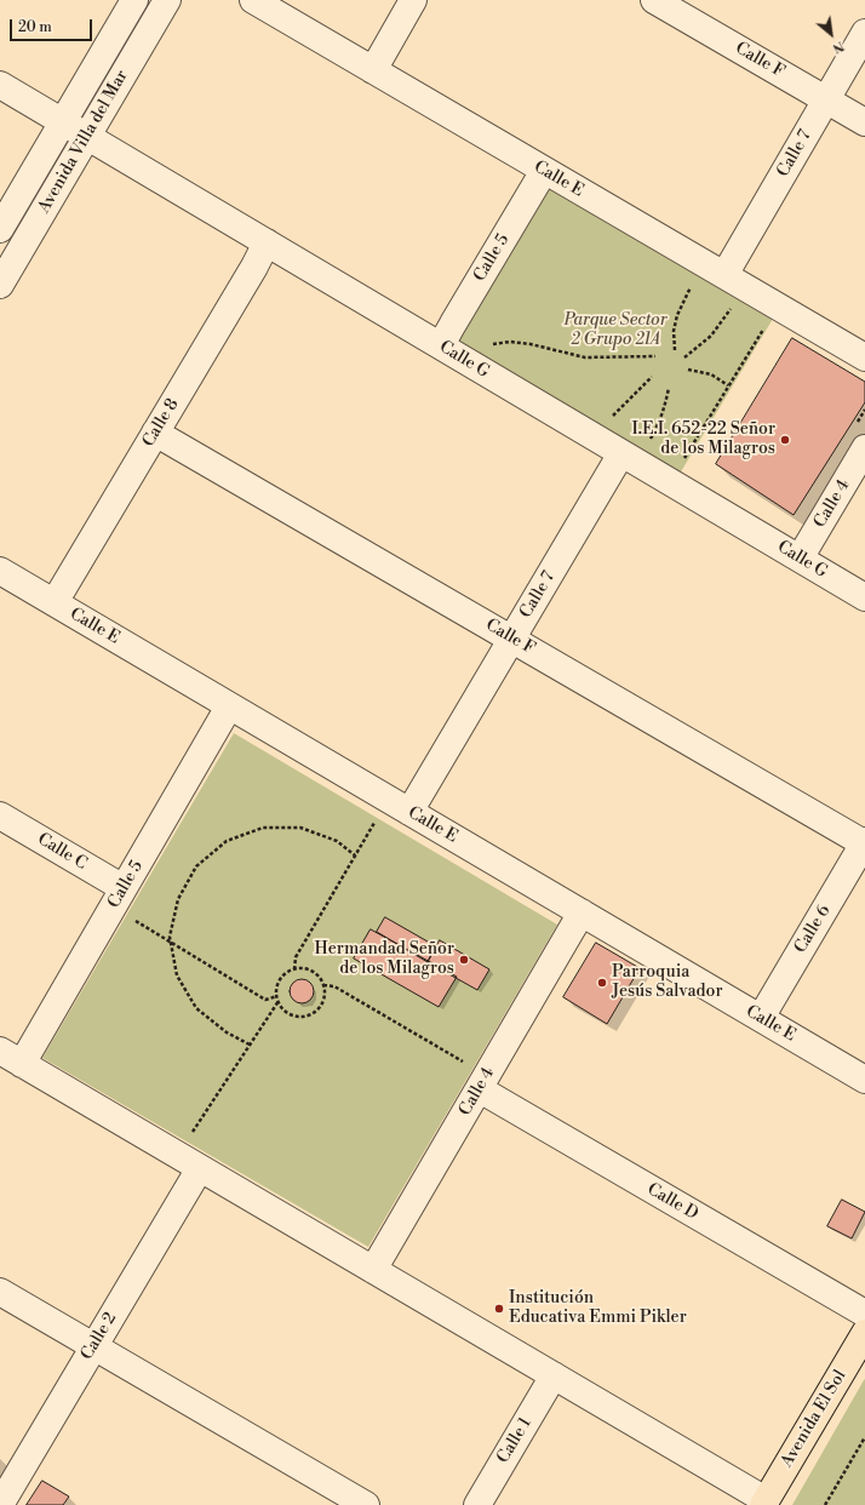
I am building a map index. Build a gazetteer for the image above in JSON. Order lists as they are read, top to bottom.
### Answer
{
  "streets": {
    "main road": ["Avenida El Sol"],
    "street": [
      "Calle F",
      "Avenida Villa del Mar",
      "Calle 7",
      "Calle E",
      "Calle 5",
      "Calle G",
      "Calle 8",
      "Calle 4",
      "Calle C",
      "Calle 6",
      "Calle D",
      "Calle 2",
      "Calle 1"
    ]
  },
  "crossings": [
    ["Calle F", "Calle 7"],
    ["Calle F", "Calle 8"],
    ["Calle F", "Calle 6"],
    ["Avenida Villa del Mar", "Calle G"],
    ["Calle 7", "Calle E"],
    ["Calle 7", "Calle G"],
    ["Calle E", "Calle 5"],
    ["Calle E", "Calle 8"],
    ["Calle E", "Calle 4"],
    ["Calle E", "Calle 6"],
    ["Calle 5", "Calle G"],
    ["Calle 5", "Calle C"],
    ["Calle G", "Calle 8"],
    ["Calle G", "Calle 4"],
    ["Calle 4", "Calle D"]
  ],
  "parks": ["Parque Sector 2 Grupo 21A"],
  "places": [
    "I.E.I. 652-22 Señor de los Milagros",
    "Hermandad Señor de los Milagros",
    "Parroquia Jesús Salvador",
    "Institución Educativa Emmi Pikler"
  ],
  "scale_bar": "20 m",
  "north": "bottom right"
}
